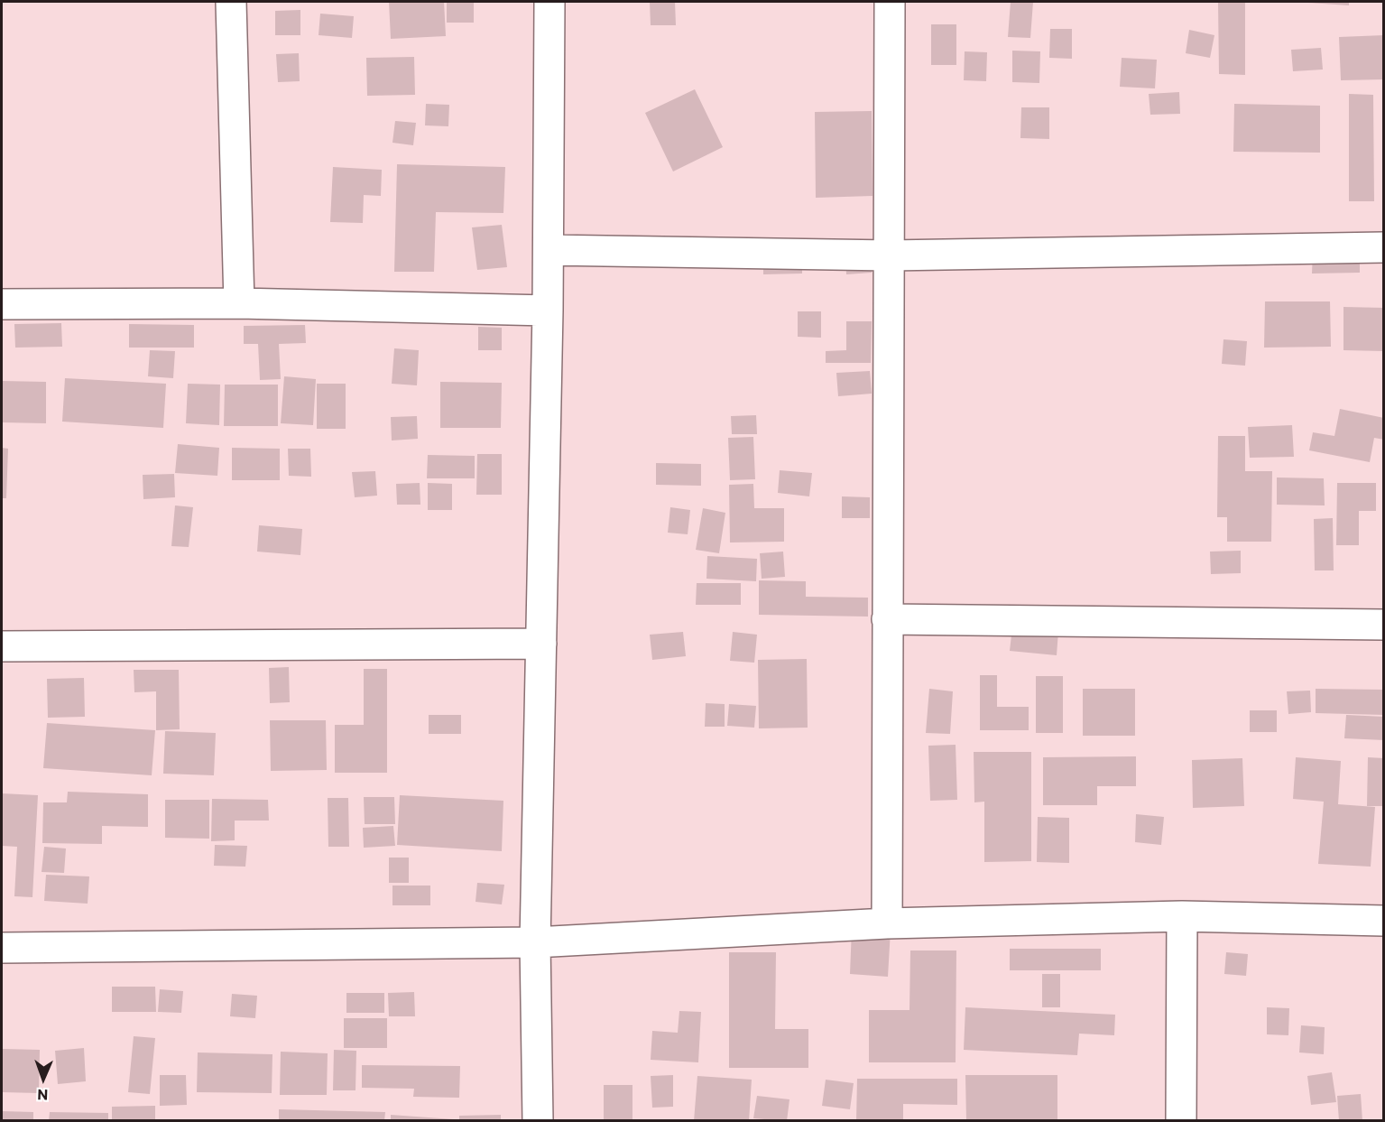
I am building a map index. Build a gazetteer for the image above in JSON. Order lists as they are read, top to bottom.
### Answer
{
  "north": "bottom"
}
